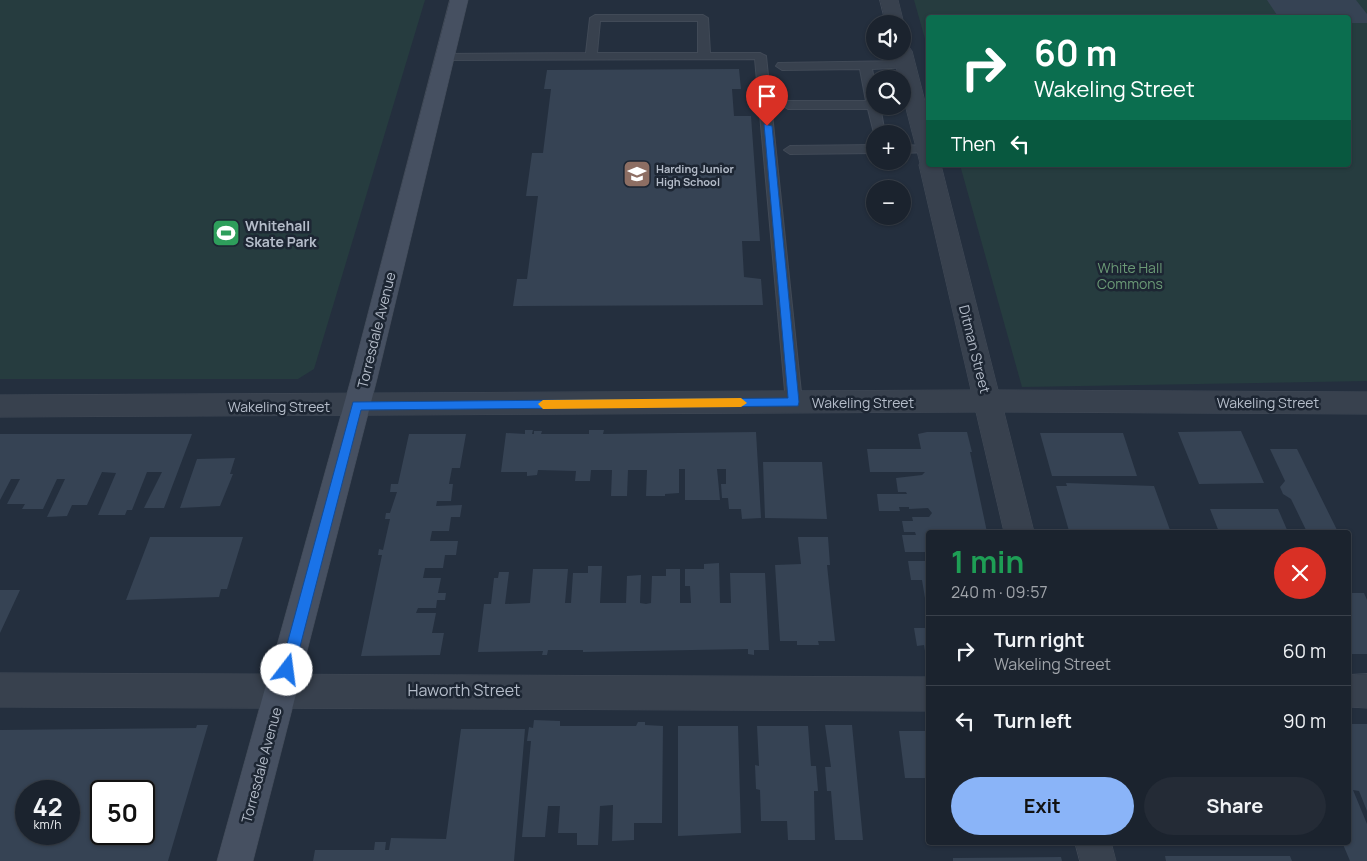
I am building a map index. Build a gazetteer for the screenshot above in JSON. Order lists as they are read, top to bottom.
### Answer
{
  "streets": {
    "main road": ["Torresdale Avenue"],
    "street": ["Ditman Street", "Wakeling Street", "Haworth Street"]
  },
  "crossings": [
    ["Torresdale Avenue", "Wakeling Street"],
    ["Torresdale Avenue", "Haworth Street"],
    ["Ditman Street", "Wakeling Street"]
  ],
  "parks": ["White Hall Commons"],
  "places": {
    "school or university": ["Harding Junior High School"],
    "sports": ["Whitehall Skate Park"]
  },
  "page": {
    "map_buttons": ["+", "−"],
    "turn": ["60 m", "Wakeling Street"],
    "then": "Then",
    "heading": ["1 min", "240 m · 09:57"],
    "list": [
      {
        "name": "Turn right",
        "note": "Wakeling Street",
        "value": "60 m"
      },
      {
        "name": "Turn left",
        "value": "90 m"
      }
    ],
    "buttons": ["Exit", "Share"],
    "speed": "42 km/h",
    "limit": "50"
  }
}
